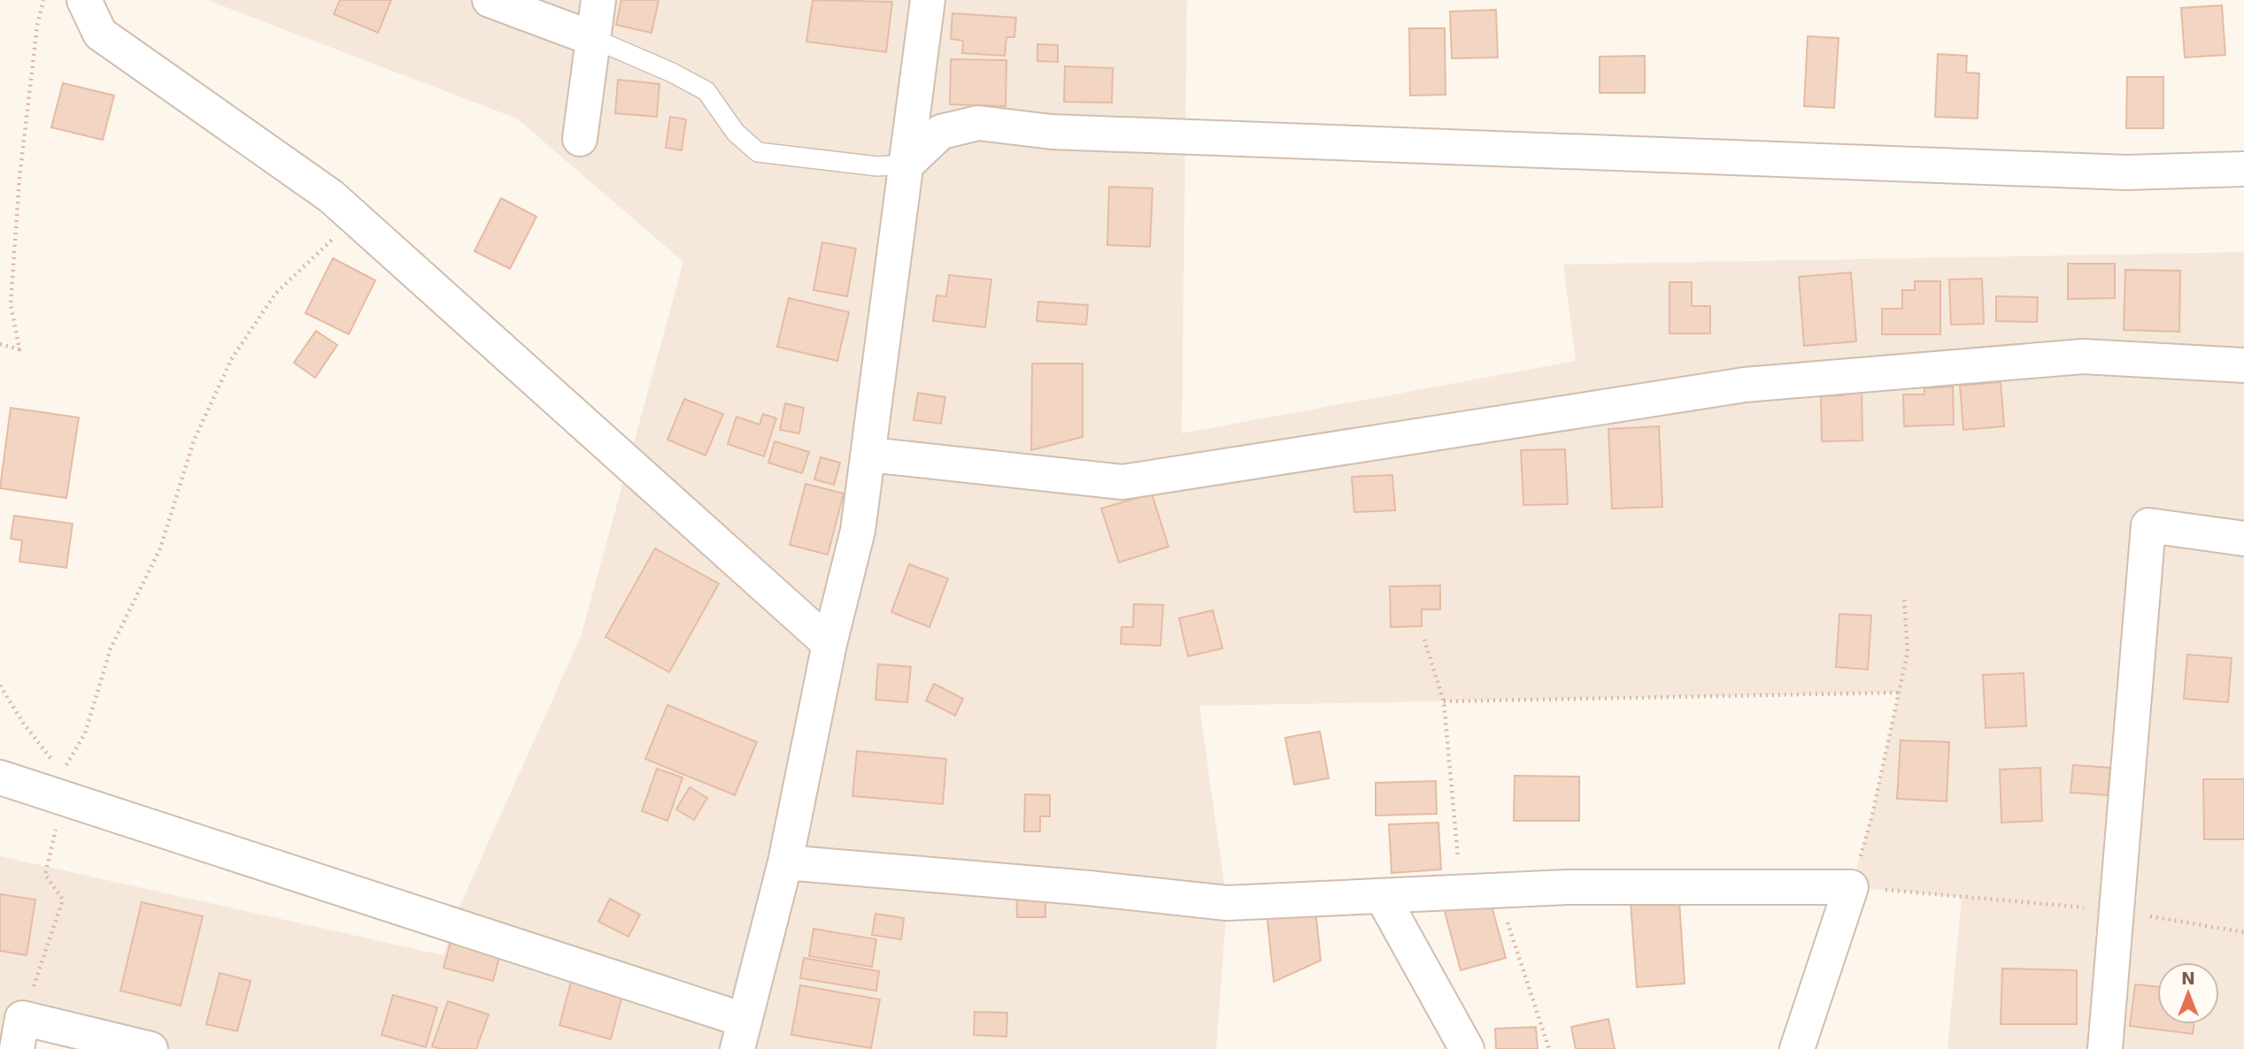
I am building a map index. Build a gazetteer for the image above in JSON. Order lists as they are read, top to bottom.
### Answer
{
  "north": "top"
}
